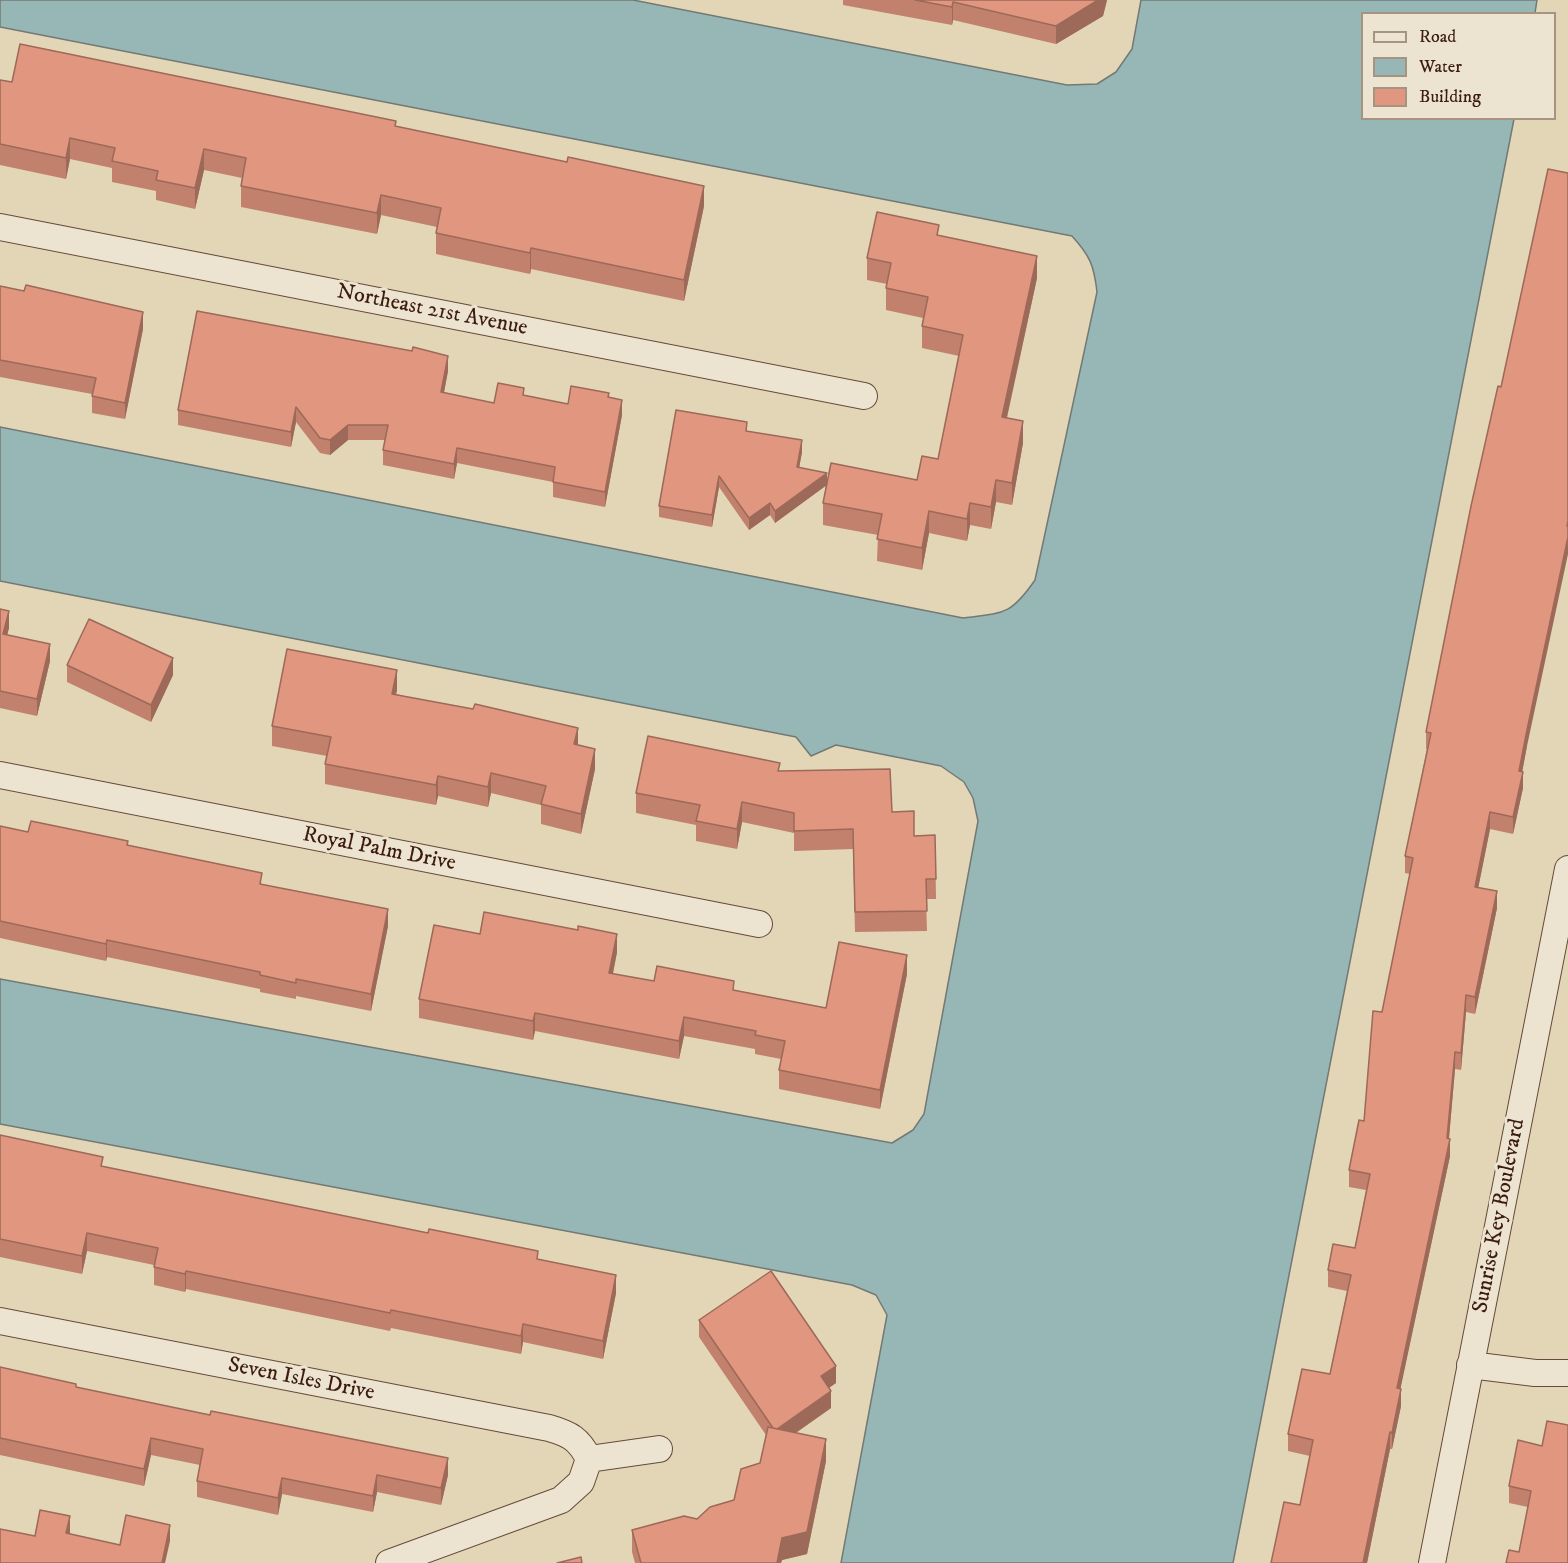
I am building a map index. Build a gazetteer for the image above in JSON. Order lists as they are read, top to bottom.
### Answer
{
  "streets": {
    "street": [
      "Northeast 21st Avenue",
      "Royal Palm Drive",
      "Sunrise Key Boulevard",
      "Seven Isles Drive"
    ]
  },
  "legend": ["Road", "Water", "Building"]
}
